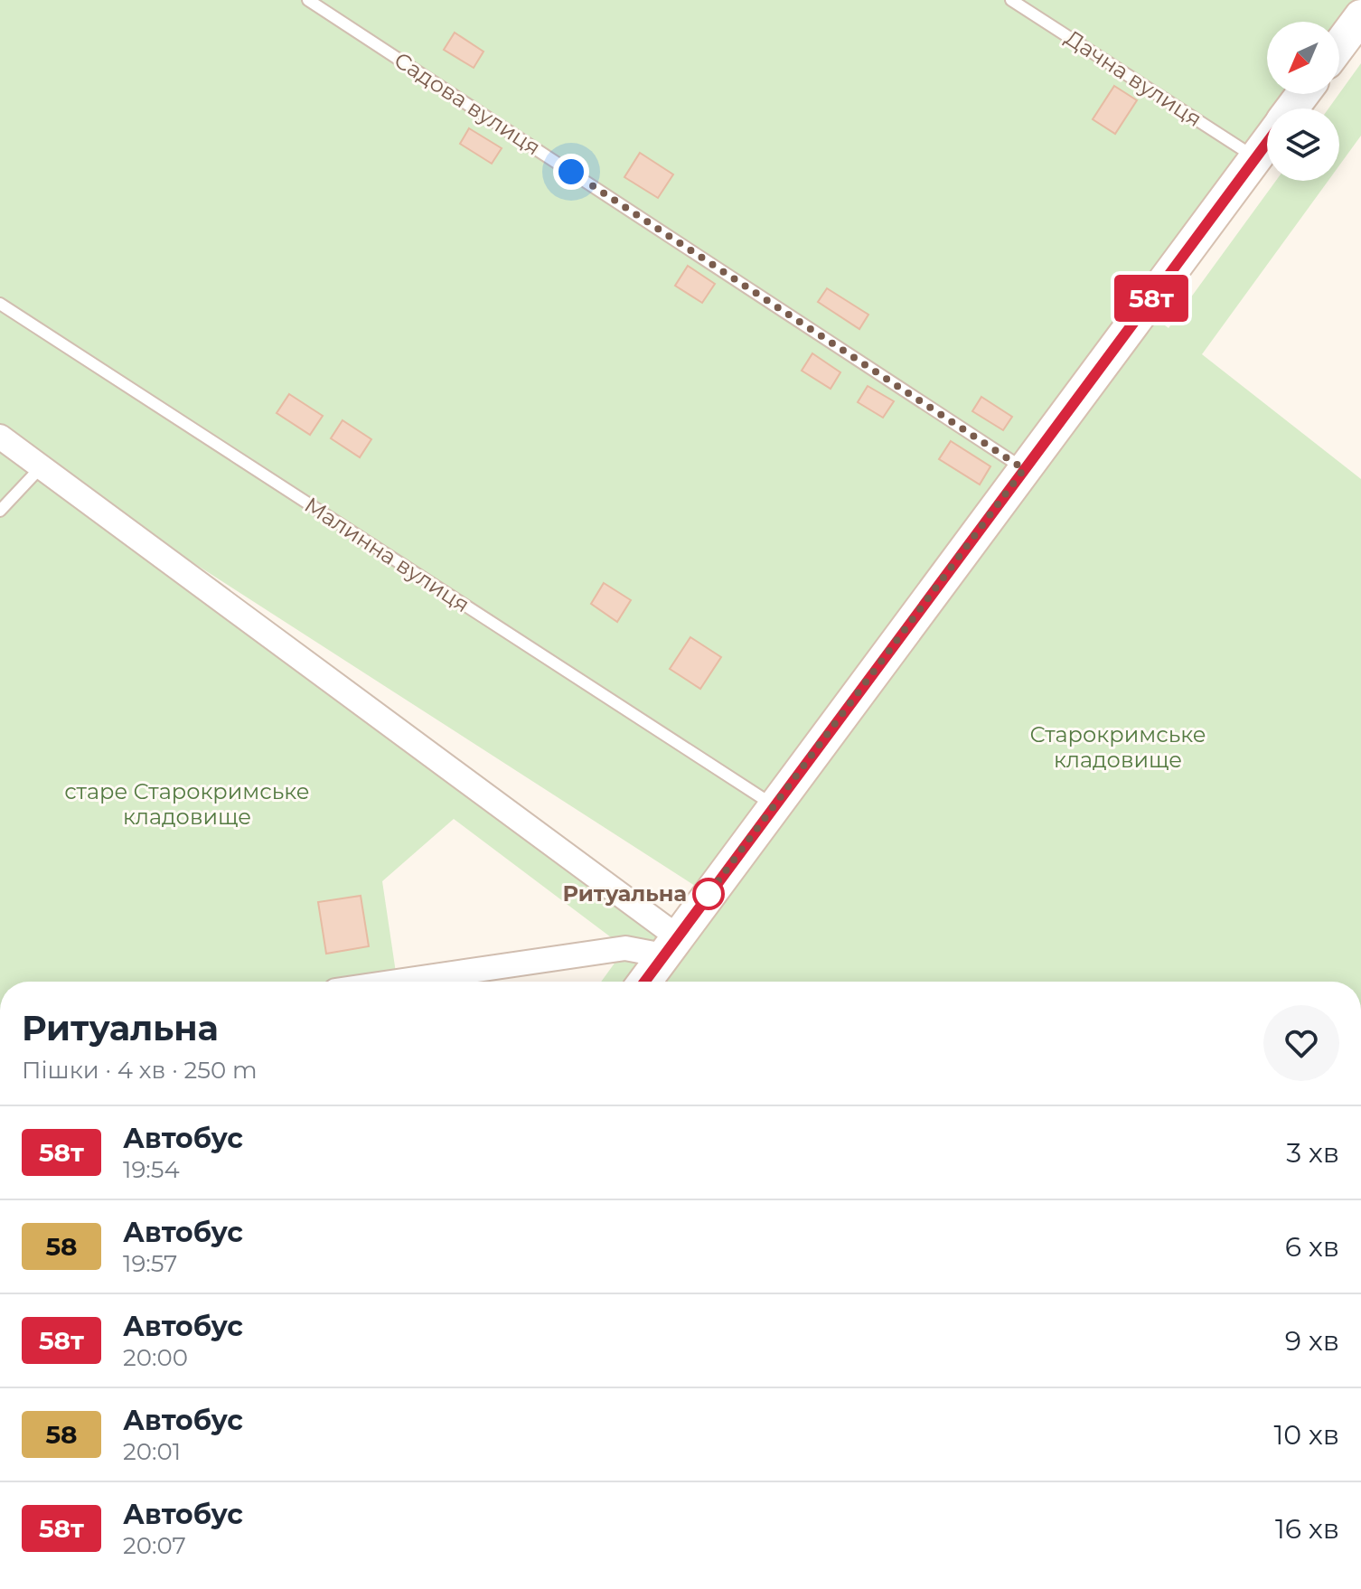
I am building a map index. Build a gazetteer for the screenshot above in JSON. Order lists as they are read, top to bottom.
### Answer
{
  "streets": {
    "lane": ["Дачна вулиця", "Садова вулиця", "Малинна вулиця"]
  },
  "parks": ["Старокримське кладовище", "старе Старокримське кладовище"],
  "places": ["Ритуальна"],
  "lines": ["bus line 58т"],
  "north": "bottom left",
  "page": {
    "on_map": "58т",
    "heading": ["Ритуальна", "Пішки · 4 хв · 250 m"],
    "list": [
      {
        "mark": "58т",
        "name": "Автобус",
        "note": "19:54",
        "value": "3 хв"
      },
      {
        "mark": "58",
        "name": "Автобус",
        "note": "19:57",
        "value": "6 хв"
      },
      {
        "mark": "58т",
        "name": "Автобус",
        "note": "20:00",
        "value": "9 хв"
      },
      {
        "mark": "58",
        "name": "Автобус",
        "note": "20:01",
        "value": "10 хв"
      },
      {
        "mark": "58т",
        "name": "Автобус",
        "note": "20:07",
        "value": "16 хв"
      }
    ]
  }
}
